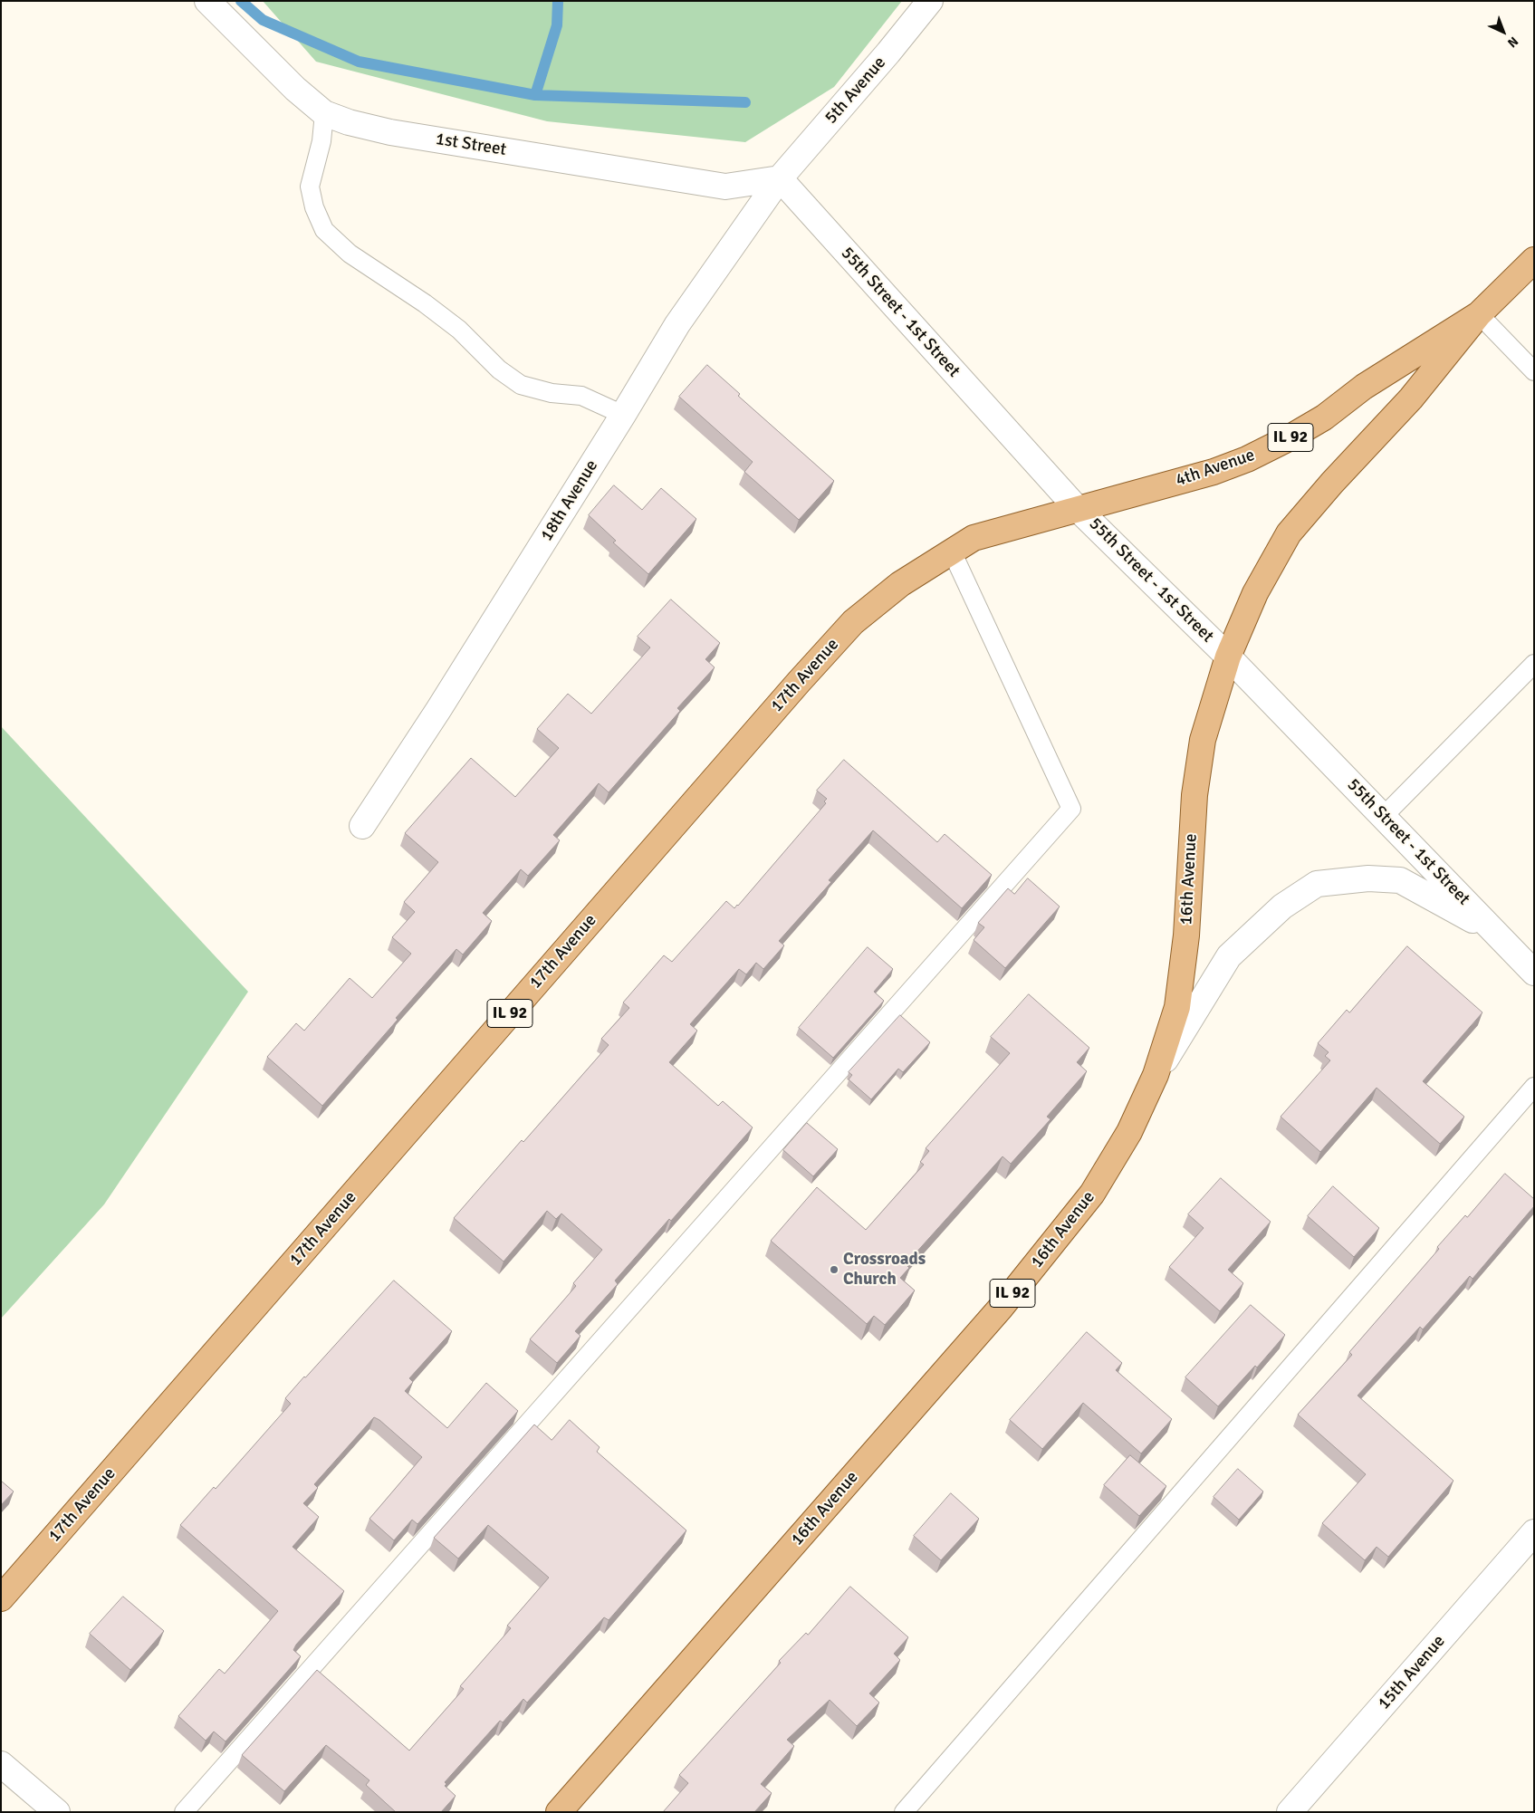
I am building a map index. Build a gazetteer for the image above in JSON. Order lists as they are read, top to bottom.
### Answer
{
  "streets": {
    "main road": [
      "IL 92",
      "4th Avenue",
      "17th Avenue",
      "16th Avenue"
    ],
    "street": [
      "5th Avenue",
      "1st Street",
      "55th Street - 1st Street",
      "18th Avenue",
      "15th Avenue"
    ]
  },
  "crossings": [
    ["5th Avenue", "1st Street"],
    ["5th Avenue", "55th Street - 1st Street"],
    ["5th Avenue", "18th Avenue"],
    ["1st Street", "55th Street - 1st Street"],
    ["1st Street", "18th Avenue"],
    ["55th Street - 1st Street", "4th Avenue"],
    ["55th Street - 1st Street", "18th Avenue"],
    ["55th Street - 1st Street", "17th Avenue"],
    ["55th Street - 1st Street", "16th Avenue"],
    ["4th Avenue", "17th Avenue"],
    ["4th Avenue", "16th Avenue"]
  ],
  "places": ["Crossroads Church"],
  "north": "bottom right"
}
